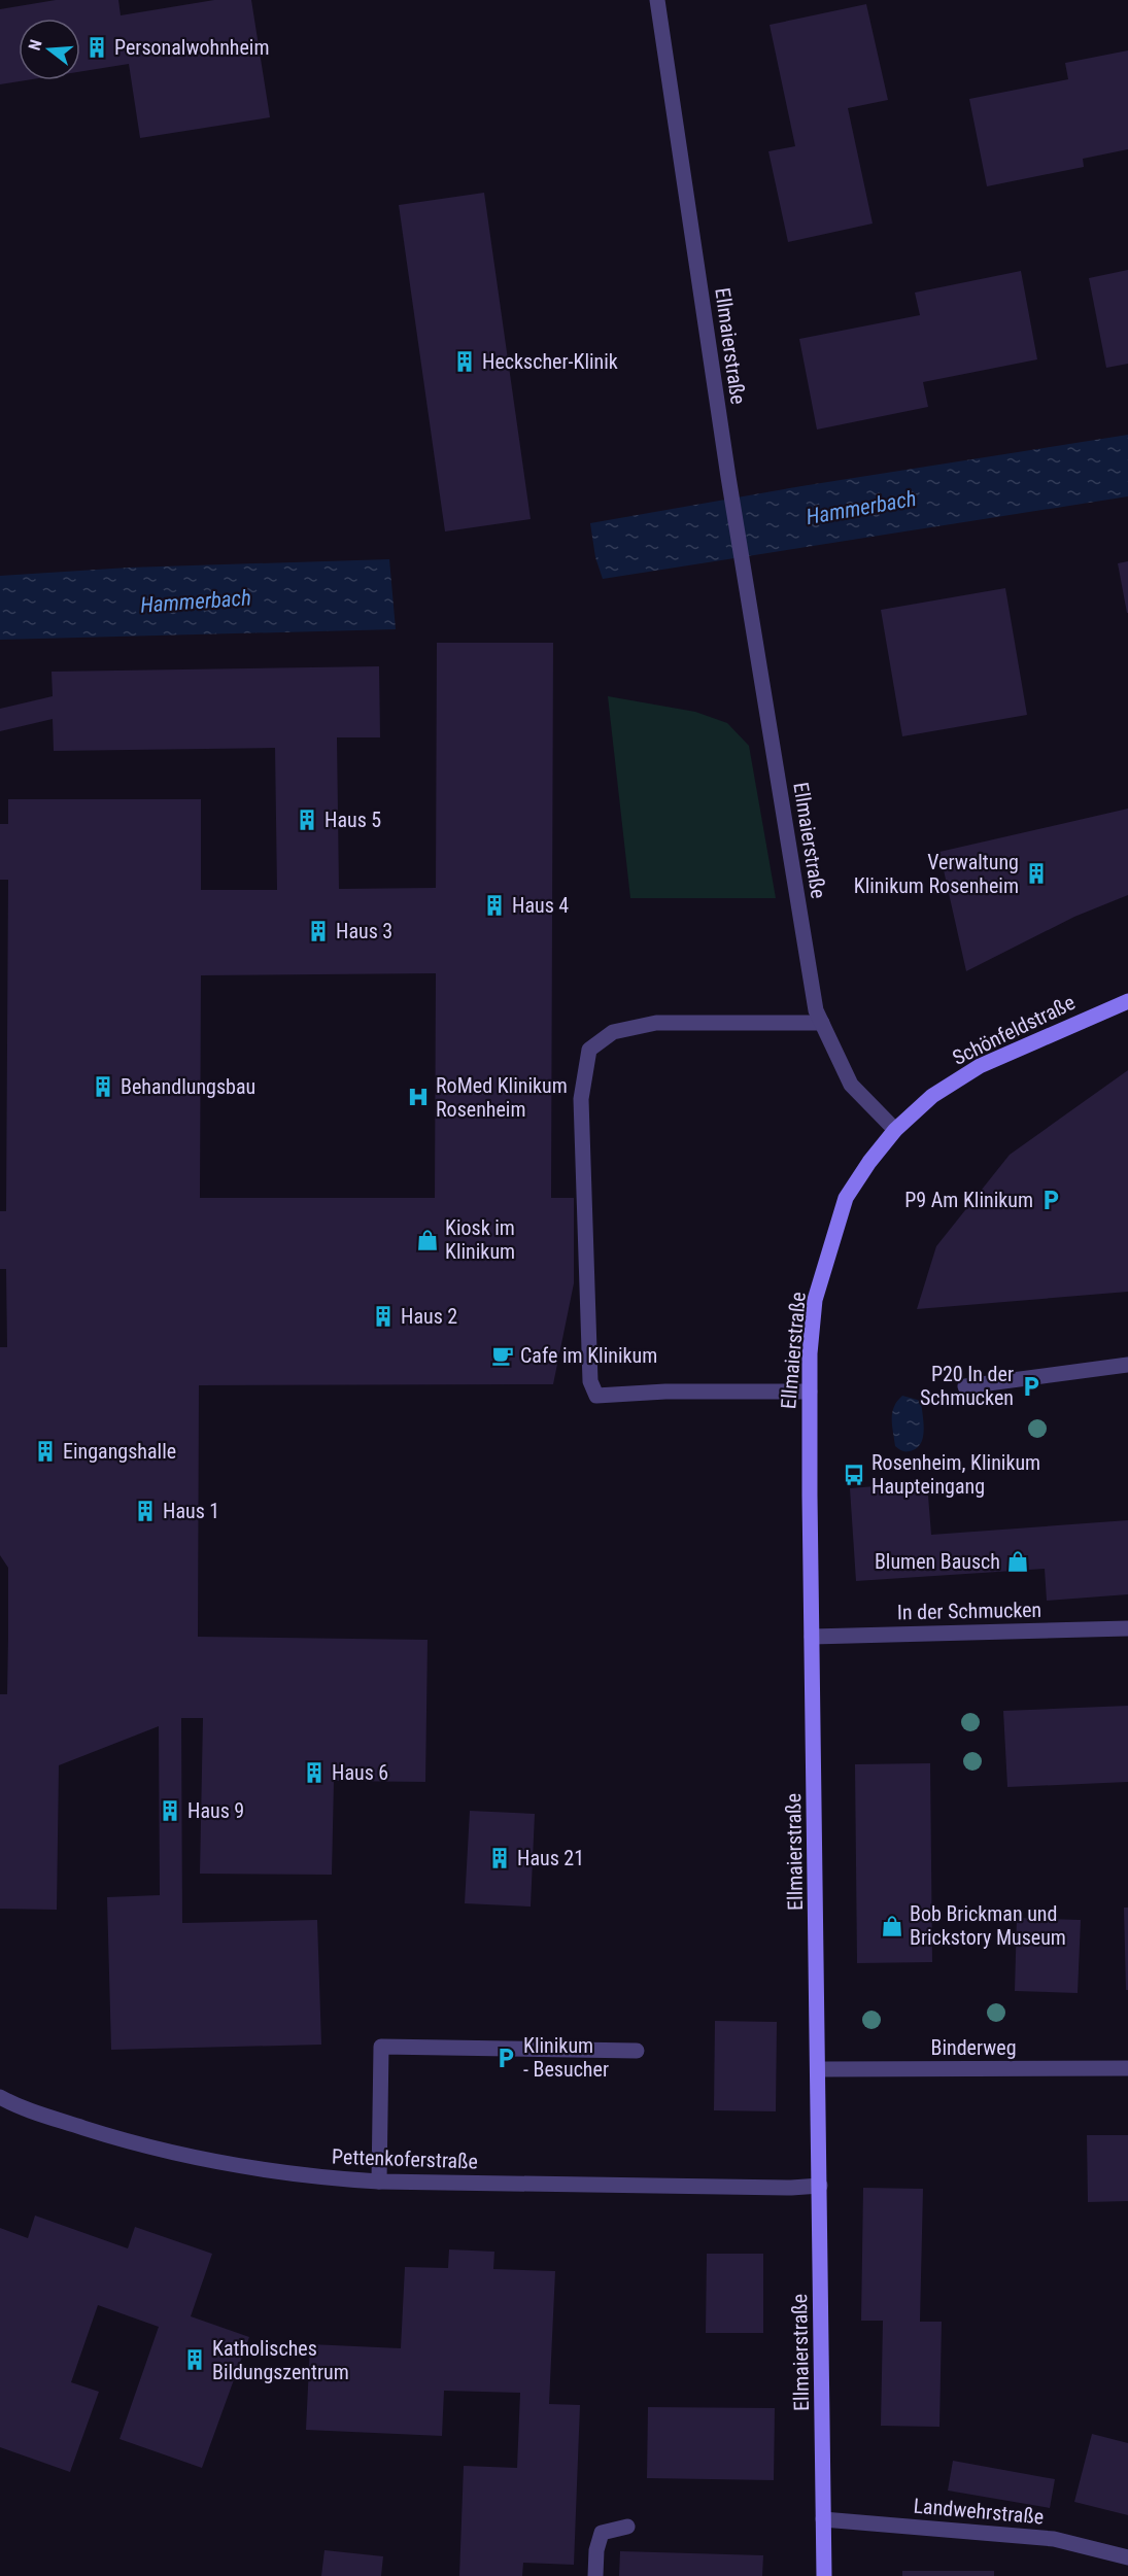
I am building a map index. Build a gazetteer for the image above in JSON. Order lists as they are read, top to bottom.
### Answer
{
  "streets": {
    "street": [
      "Ellmaierstraße",
      "Schönfeldstraße",
      "In der Schmucken",
      "Binderweg",
      "Pettenkoferstraße",
      "Landwehrstraße"
    ]
  },
  "crossings": [
    ["Ellmaierstraße", "Schönfeldstraße"],
    ["Ellmaierstraße", "In der Schmucken"],
    ["Ellmaierstraße", "Binderweg"],
    ["Ellmaierstraße", "Pettenkoferstraße"],
    ["Ellmaierstraße", "Landwehrstraße"]
  ],
  "water": ["Hammerbach"],
  "places": {
    "building": [
      "Personalwohnheim",
      "Heckscher-Klinik",
      "Haus 5",
      "Verwaltung Klinikum Rosenheim",
      "Haus 4",
      "Haus 3",
      "Behandlungsbau",
      "Haus 2",
      "Eingangshalle",
      "Haus 1",
      "Haus 6",
      "Haus 9",
      "Haus 21",
      "Katholisches Bildungszentrum"
    ],
    "hospital": ["RoMed Klinikum Rosenheim"],
    "parking": ["P9 Am Klinikum", "P20 In der Schmucken", "Klinikum - Besucher"],
    "shop": ["Kiosk im Klinikum", "Blumen Bausch", "Bob Brickman und Brickstory Museum"],
    "cafe": ["Cafe im Klinikum"],
    "bus stop": ["Rosenheim, Klinikum Haupteingang"]
  },
  "north": "left"
}
